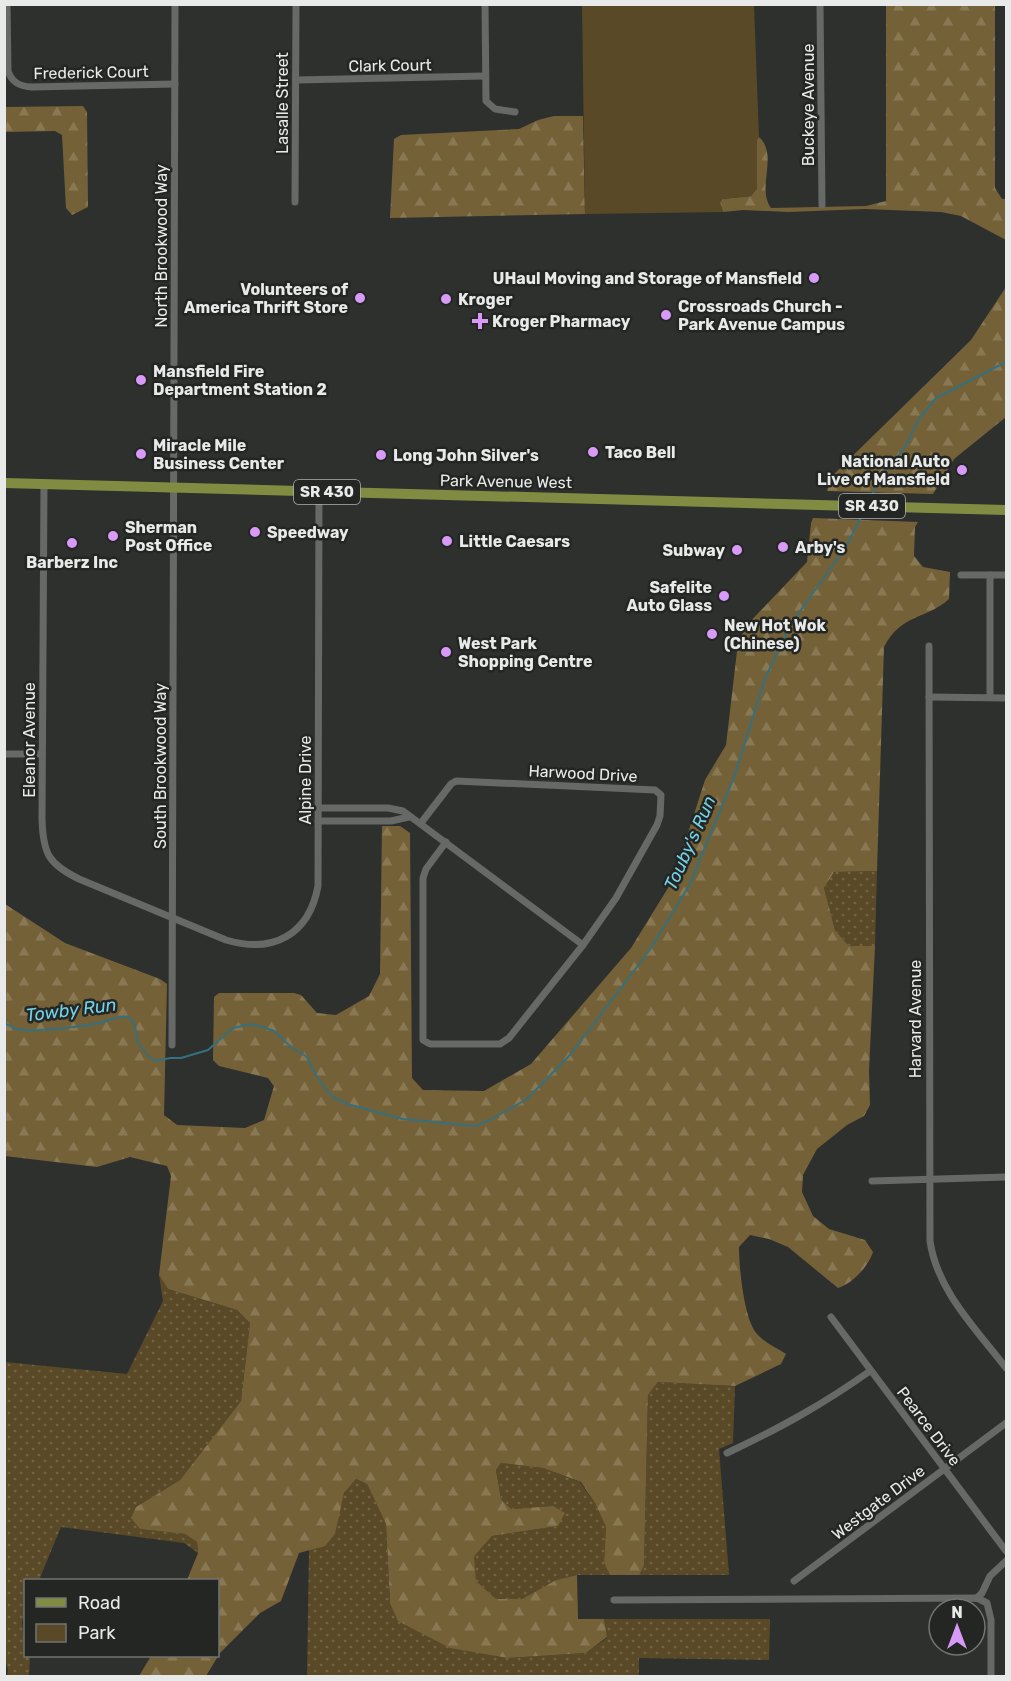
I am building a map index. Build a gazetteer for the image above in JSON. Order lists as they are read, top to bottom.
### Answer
{
  "streets": {
    "main road": ["Park Avenue West", "SR 430"],
    "street": [
      "Clark Court",
      "Frederick Court",
      "Lasalle Street",
      "Buckeye Avenue",
      "North Brookwood Way",
      "Eleanor Avenue",
      "South Brookwood Way",
      "Harwood Drive",
      "Alpine Drive",
      "Harvard Avenue",
      "Pearce Drive",
      "Westgate Drive"
    ]
  },
  "crossings": [
    ["Clark Court", "Lasalle Street"],
    ["Frederick Court", "North Brookwood Way"],
    ["North Brookwood Way", "Park Avenue West"],
    ["North Brookwood Way", "South Brookwood Way"],
    ["Park Avenue West", "Eleanor Avenue"],
    ["Park Avenue West", "South Brookwood Way"],
    ["Park Avenue West", "Alpine Drive"],
    ["Eleanor Avenue", "South Brookwood Way"],
    ["Eleanor Avenue", "Alpine Drive"],
    ["South Brookwood Way", "Alpine Drive"],
    ["Pearce Drive", "Westgate Drive"]
  ],
  "water": ["Touby's Run", "Towby Run"],
  "places": {
    "other": [
      "UHaul Moving and Storage of Mansfield",
      "Volunteers of America Thrift Store",
      "Kroger",
      "Crossroads Church - Park Avenue Campus",
      "Mansfield Fire Department Station 2",
      "Taco Bell",
      "Miracle Mile Business Center",
      "Long John Silver's",
      "National Auto Live of Mansfield",
      "Speedway",
      "Sherman Post Office",
      "Little Caesars",
      "Barberz Inc",
      "Arby's",
      "Subway",
      "Safelite Auto Glass",
      "New Hot Wok (Chinese)",
      "West Park Shopping Centre"
    ],
    "health": ["Kroger Pharmacy"]
  },
  "legend": ["Road", "Park"],
  "north": "top"
}
